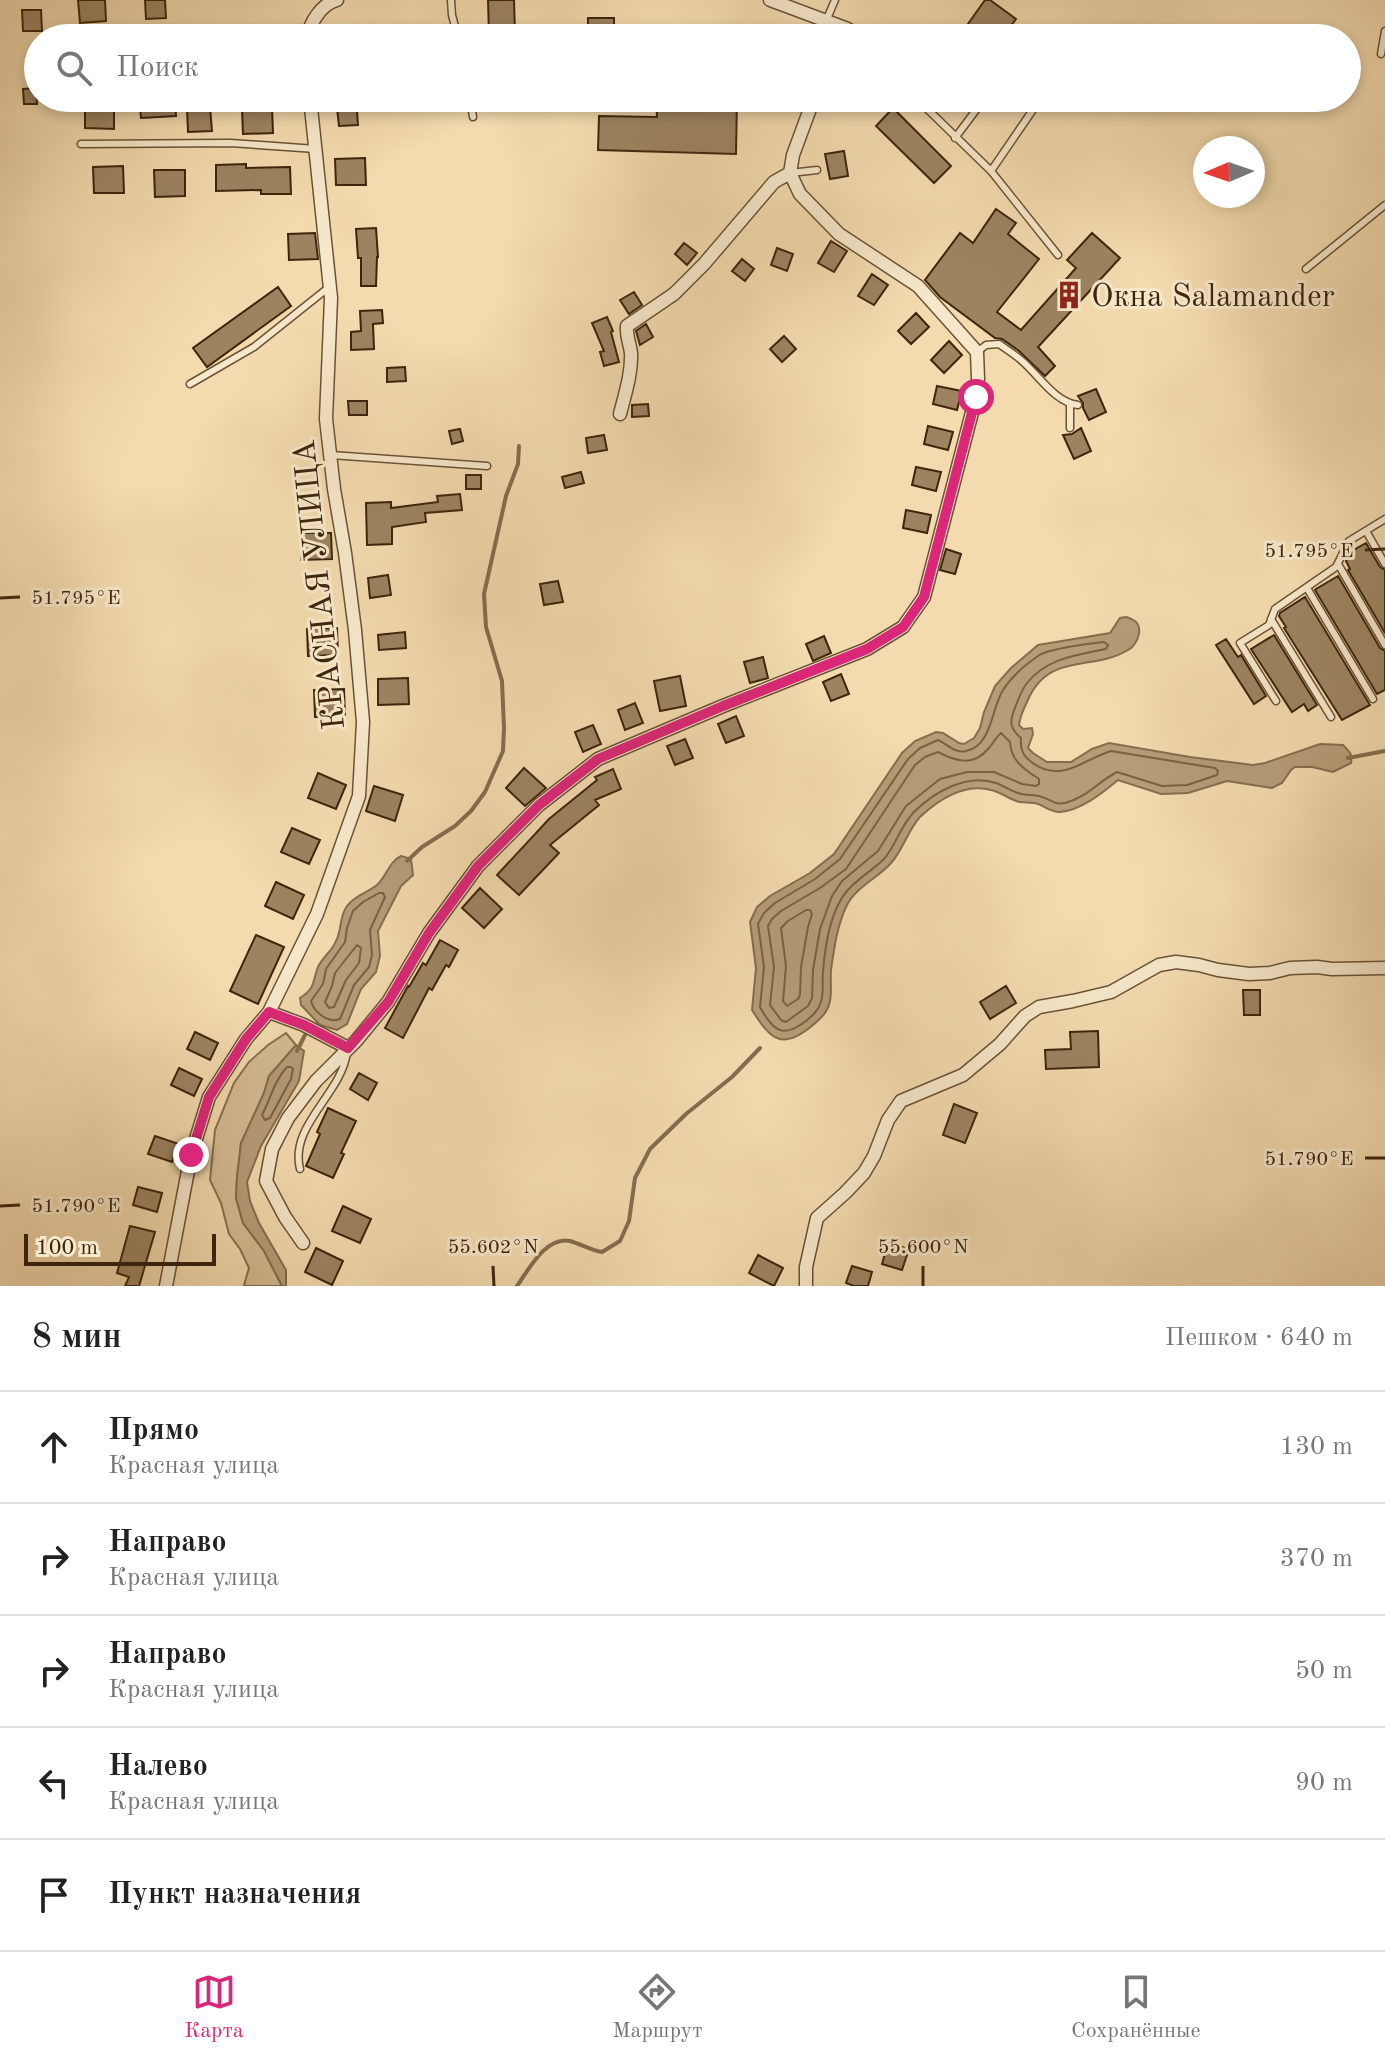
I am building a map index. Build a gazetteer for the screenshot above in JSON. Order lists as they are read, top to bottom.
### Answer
{
  "streets": {
    "street": ["КРАСНАЯ УЛИЦА"]
  },
  "places": {
    "building": ["Окна Salamander"]
  },
  "scale_bar": "100 m",
  "north": "left",
  "page": {
    "search": "Поиск",
    "scale": "100 m",
    "heading": ["8 мин", "Пешком · 640 m"],
    "list": [
      ["Прямо", "Красная улица", "130 m"],
      ["Направо", "Красная улица", "370 m"],
      ["Направо", "Красная улица", "50 m"],
      ["Налево", "Красная улица", "90 m"],
      "Пункт назначения"
    ],
    "nav": ["Карта", "Маршрут", "Сохранённые"]
  },
  "coordinates": [
    "51.795°E",
    "51.790°E",
    "55.602°N",
    "55.600°N"
  ]
}
